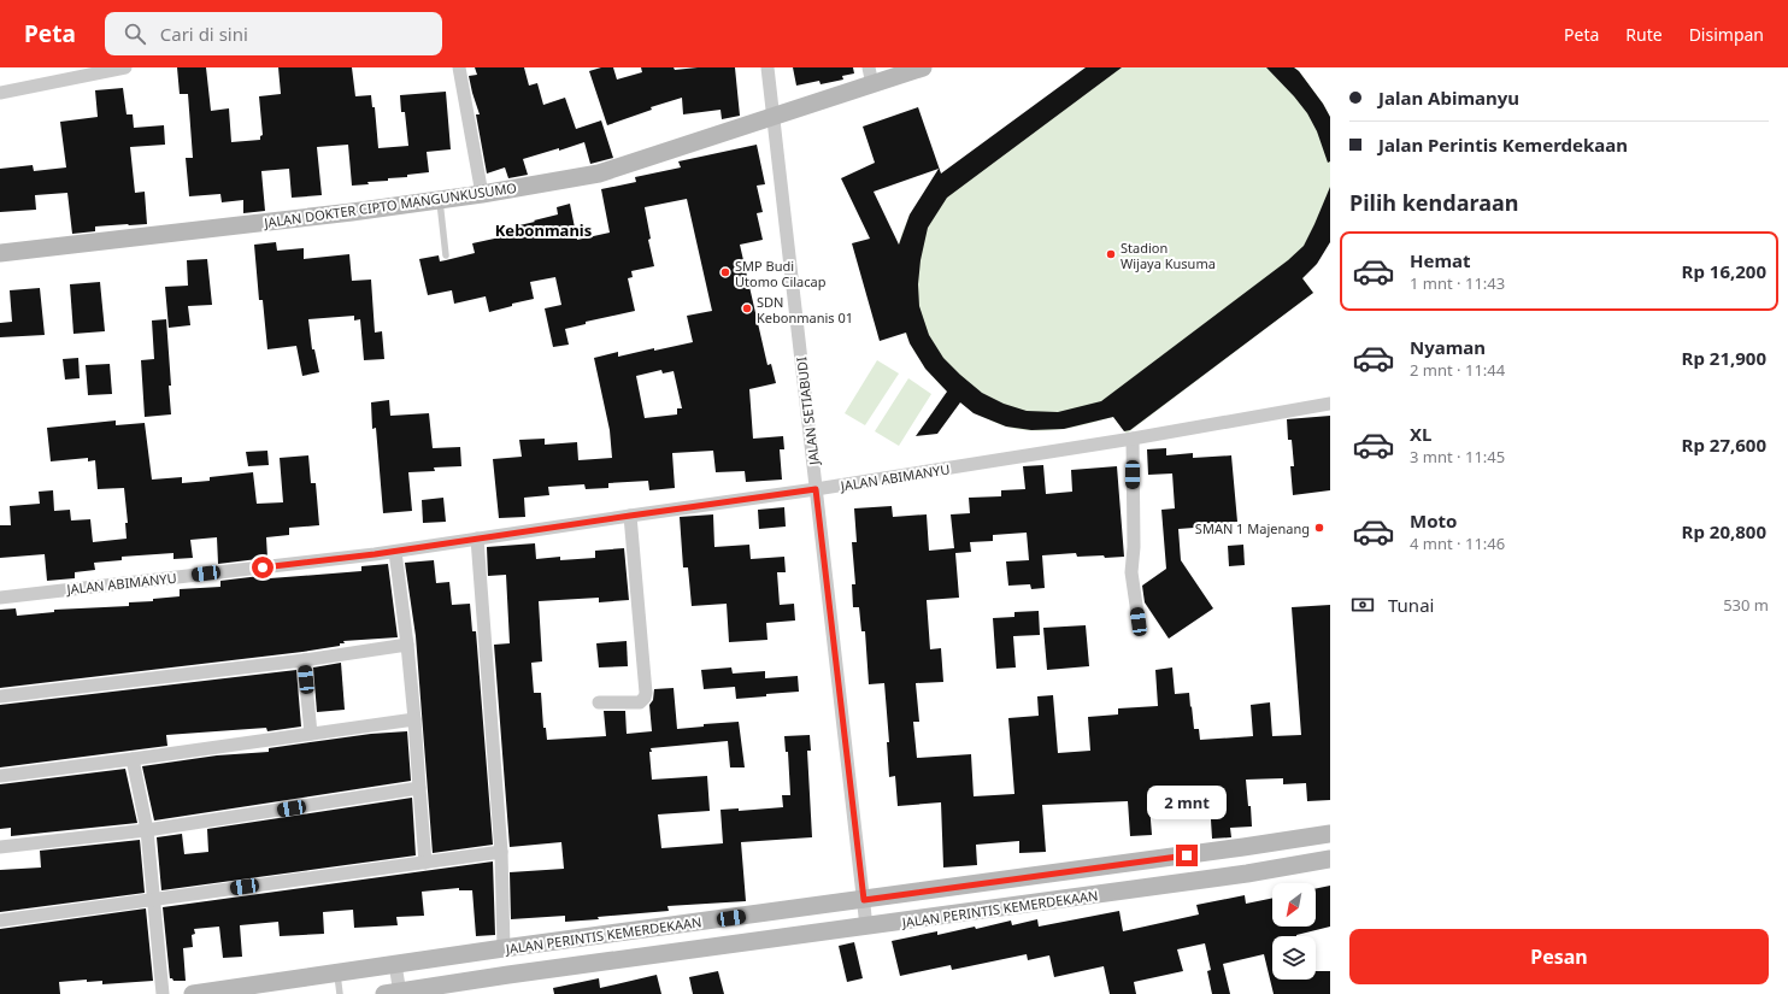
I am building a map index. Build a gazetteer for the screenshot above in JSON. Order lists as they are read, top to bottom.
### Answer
{
  "streets": {
    "main road": ["JALAN DOKTER CIPTO MANGUNKUSUMO", "JALAN PERINTIS KEMERDEKAAN"],
    "street": ["JALAN SETIABUDI", "JALAN ABIMANYU"]
  },
  "crossings": [
    ["JALAN DOKTER CIPTO MANGUNKUSUMO", "JALAN SETIABUDI"],
    ["JALAN SETIABUDI", "JALAN ABIMANYU"],
    ["JALAN SETIABUDI", "JALAN PERINTIS KEMERDEKAAN"]
  ],
  "districts": ["Kebonmanis"],
  "places": [
    "Stadion Wijaya Kusuma",
    "SMP Budi Utomo Cilacap",
    "SDN Kebonmanis 01",
    "SMAN 1 Majenang"
  ],
  "north": "bottom left",
  "page": {
    "header": "Peta",
    "search": "Cari di sini",
    "nav": ["Peta", "Rute", "Disimpan"],
    "banner": ["Jalan Abimanyu", "Jalan Perintis Kemerdekaan"],
    "heading": "Pilih kendaraan",
    "list": [
      {
        "name": "Hemat",
        "note": "1 mnt · 11:43",
        "value": "Rp 16,200"
      },
      {
        "name": "Nyaman",
        "note": "2 mnt · 11:44",
        "value": "Rp 21,900"
      },
      {
        "name": "XL",
        "note": "3 mnt · 11:45",
        "value": "Rp 27,600"
      },
      {
        "name": "Moto",
        "note": "4 mnt · 11:46",
        "value": "Rp 20,800"
      }
    ],
    "pay": ["Tunai", "530 m"],
    "bubble": "2 mnt",
    "buttons": "Pesan"
  }
}
